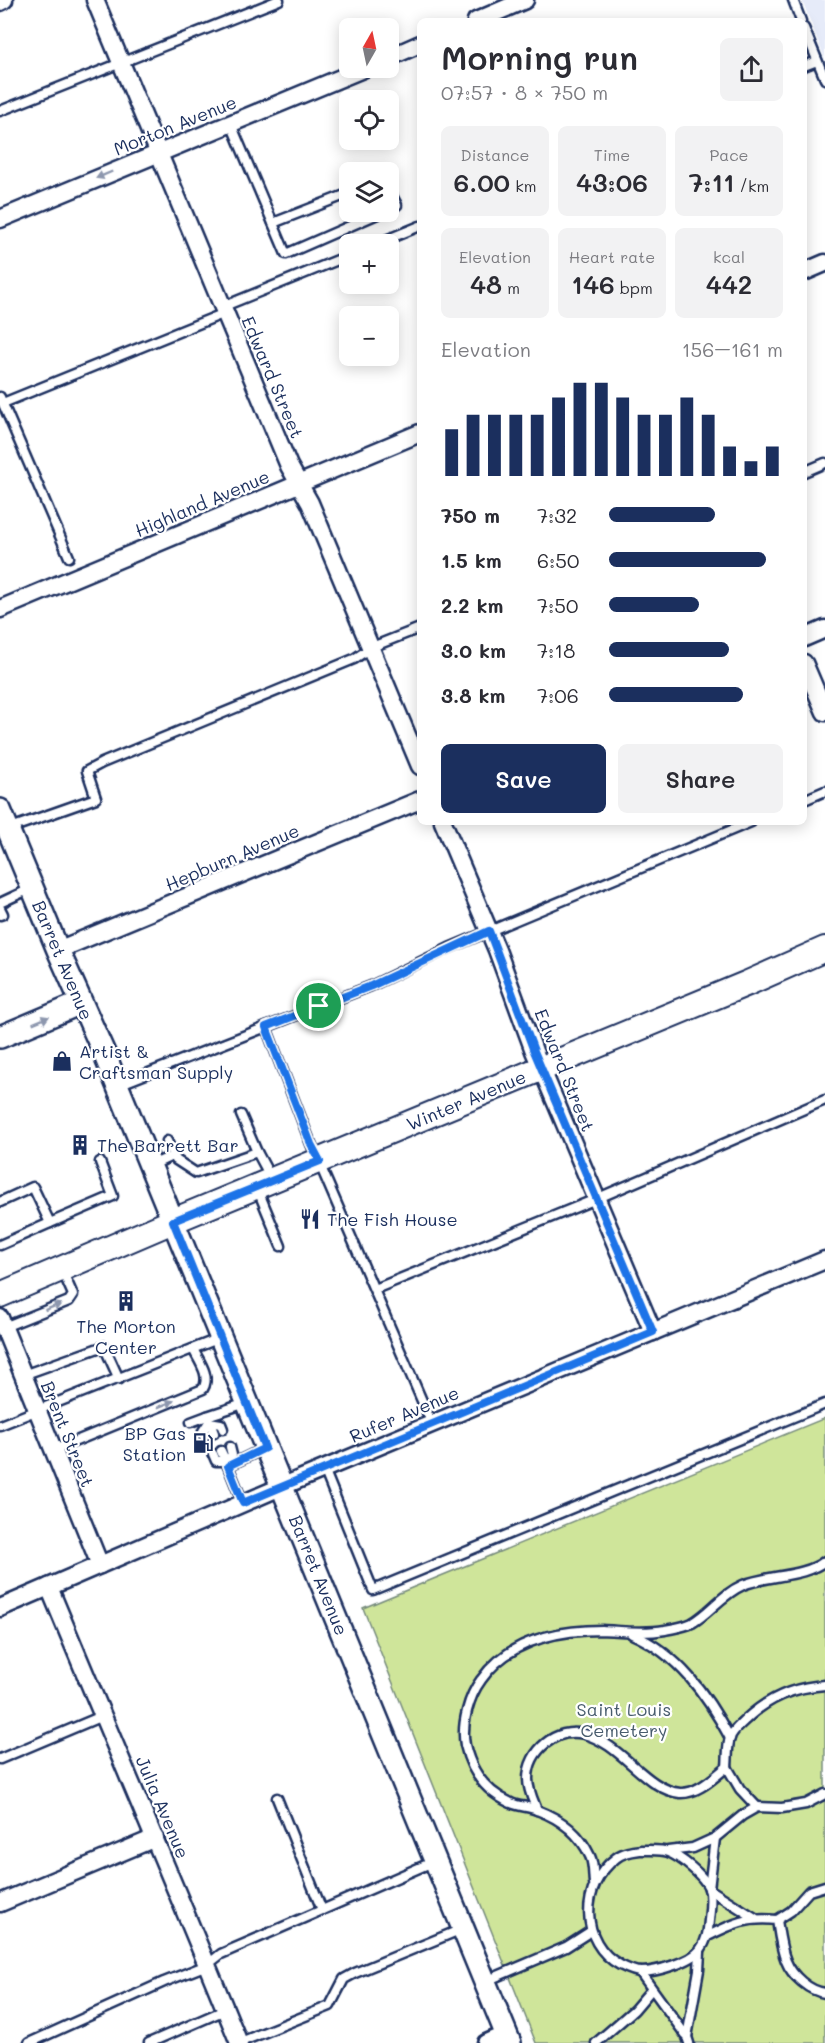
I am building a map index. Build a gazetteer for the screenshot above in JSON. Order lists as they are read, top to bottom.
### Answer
{
  "streets": {
    "main road": ["Winter Avenue"],
    "street": [
      "Morton Avenue",
      "Edward Street",
      "Highland Avenue",
      "Hepburn Avenue",
      "Barret Avenue",
      "Rufer Avenue",
      "Brent Street",
      "Julia Avenue"
    ]
  },
  "crossings": [
    ["Morton Avenue", "Edward Street"],
    ["Edward Street", "Highland Avenue"],
    ["Edward Street", "Winter Avenue"],
    ["Edward Street", "Rufer Avenue"],
    ["Hepburn Avenue", "Barret Avenue"],
    ["Barret Avenue", "Winter Avenue"],
    ["Barret Avenue", "Rufer Avenue"],
    ["Rufer Avenue", "Brent Street"],
    ["Rufer Avenue", "Julia Avenue"]
  ],
  "one_way": ["Morton Avenue"],
  "parks": ["Saint Louis Cemetery"],
  "places": {
    "shop": ["Artist & Craftsman Supply"],
    "building": ["The Barrett Bar", "The Morton Center"],
    "restaurant": ["The Fish House"],
    "fuel station": ["BP Gas Station"]
  },
  "north": "top",
  "page": {
    "map_buttons": ["+", "−"],
    "heading": ["Morning run", "07:57 · 8 × 750 m"],
    "stats": [
      ["Distance", "6.00 km"],
      ["Time", "43:06"],
      ["Pace", "7:11 /km"],
      ["Elevation", "48 m"],
      ["Heart rate", "146 bpm"],
      ["kcal", "442"]
    ],
    "chart": ["Elevation", "156–161 m"],
    "list": [
      {
        "name": "750 m",
        "note": "7:32"
      },
      {
        "name": "1.5 km",
        "note": "6:50"
      },
      {
        "name": "2.2 km",
        "note": "7:50"
      },
      {
        "name": "3.0 km",
        "note": "7:18"
      },
      {
        "name": "3.8 km",
        "note": "7:06"
      }
    ],
    "buttons": ["Save", "Share"]
  }
}
